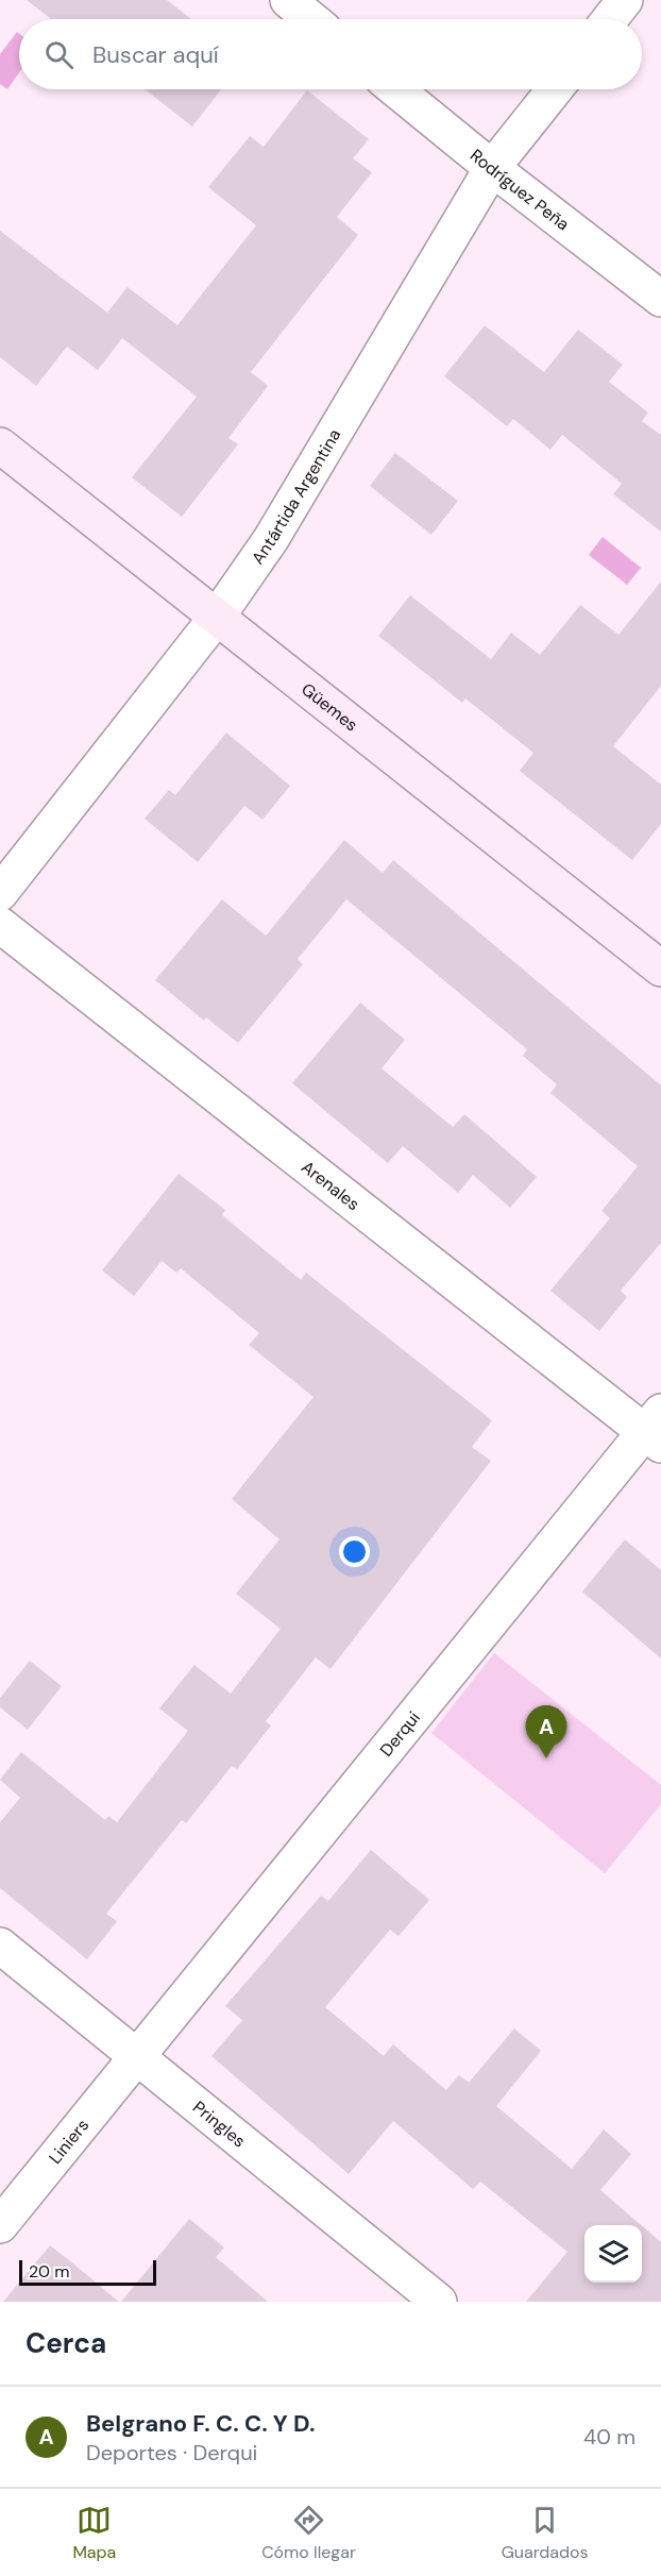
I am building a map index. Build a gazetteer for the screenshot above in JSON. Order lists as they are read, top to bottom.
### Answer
{
  "streets": {
    "street": [
      "Rodríguez Peña",
      "Antártida Argentina",
      "Güemes",
      "Arenales",
      "Derqui",
      "Pringles",
      "Liniers"
    ]
  },
  "crossings": [
    ["Rodríguez Peña", "Antártida Argentina"],
    ["Antártida Argentina", "Güemes"],
    ["Arenales", "Derqui"],
    ["Derqui", "Pringles"],
    ["Derqui", "Liniers"],
    ["Pringles", "Liniers"]
  ],
  "scale_bar": "20 m",
  "page": {
    "search": "Buscar aquí",
    "pins": "A",
    "scale": "20 m",
    "heading": "Cerca",
    "list": [
      {
        "mark": "A",
        "name": "Belgrano F. C. C. Y D.",
        "note": "Deportes · Derqui",
        "value": "40 m"
      }
    ],
    "nav": ["Mapa", "Cómo llegar", "Guardados"]
  }
}
